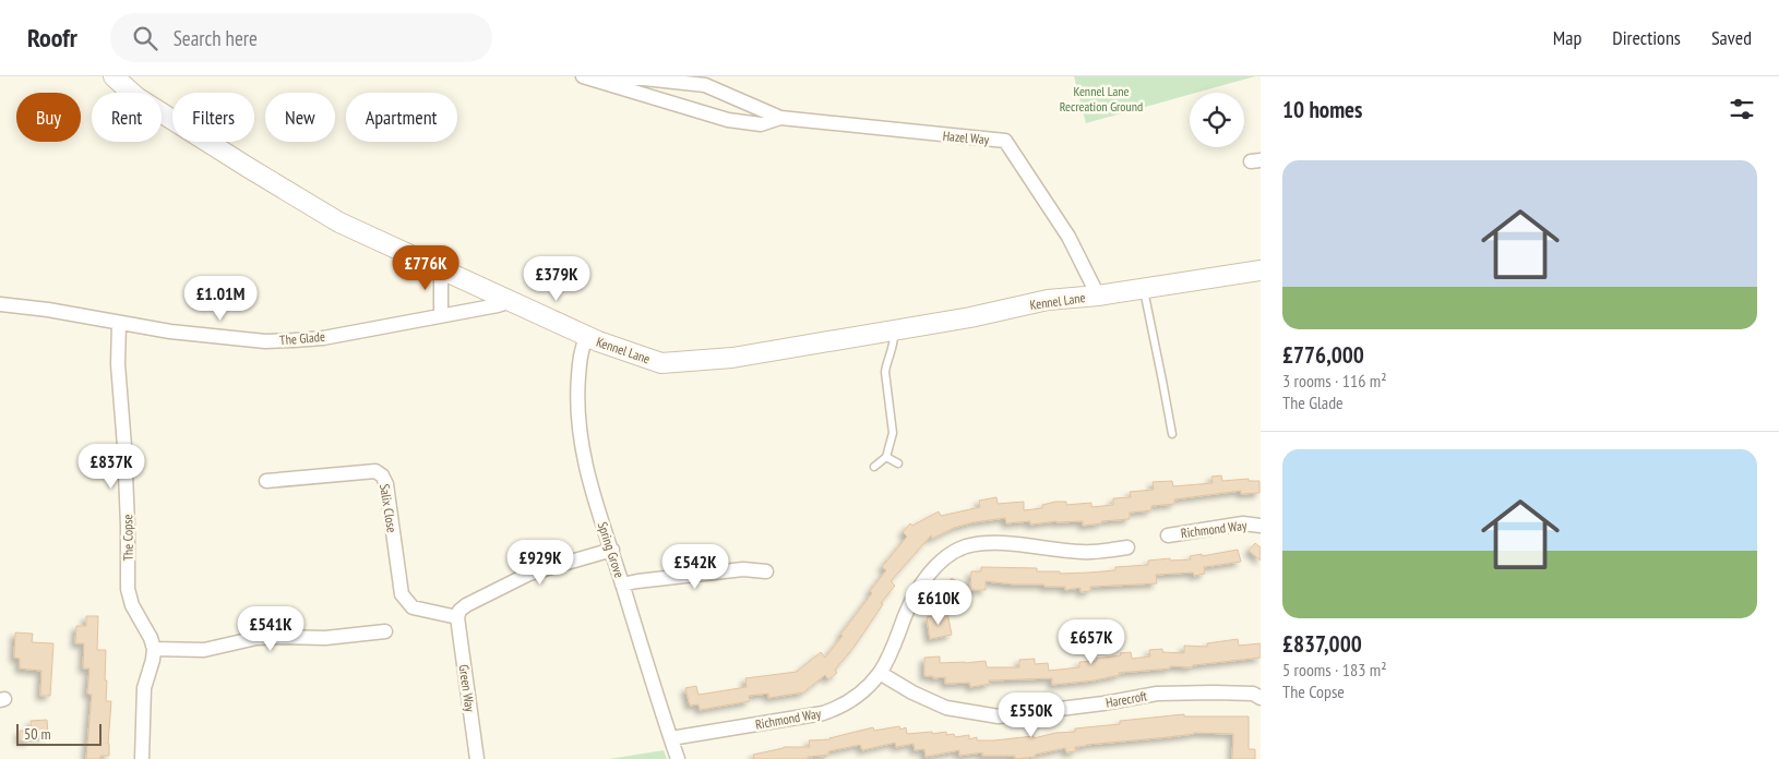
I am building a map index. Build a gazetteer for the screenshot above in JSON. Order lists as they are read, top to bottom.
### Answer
{
  "streets": {
    "street": [
      "Hazel Way",
      "Kennel Lane",
      "The Glade",
      "Salix Close",
      "Richmond Way",
      "The Copse",
      "Spring Grove",
      "Green Way",
      "Harecroft"
    ]
  },
  "crossings": [
    ["Hazel Way", "Kennel Lane"],
    ["Kennel Lane", "The Glade"],
    ["Kennel Lane", "Spring Grove"],
    ["The Glade", "The Copse"],
    ["Salix Close", "Green Way"],
    ["Richmond Way", "Spring Grove"],
    ["Richmond Way", "Harecroft"]
  ],
  "parks": ["Kennel Lane Recreation Ground"],
  "scale_bar": "50 m",
  "page": {
    "header": "Roofr",
    "search": "Search here",
    "nav": ["Map", "Directions", "Saved"],
    "heading": "10 homes",
    "chip": [
      "Buy",
      "Rent",
      "Filters",
      "New",
      "Apartment"
    ],
    "list": [
      {
        "name": "£776,000",
        "note": "3 rooms · 116 m² · The Glade"
      },
      {
        "name": "£837,000",
        "note": "5 rooms · 183 m² · The Copse"
      }
    ],
    "price": [
      "£776K",
      "£379K",
      "£1.01M",
      "£837K",
      "£929K",
      "£542K",
      "£610K",
      "£541K",
      "£657K",
      "£550K"
    ],
    "scale": "50 m"
  }
}
